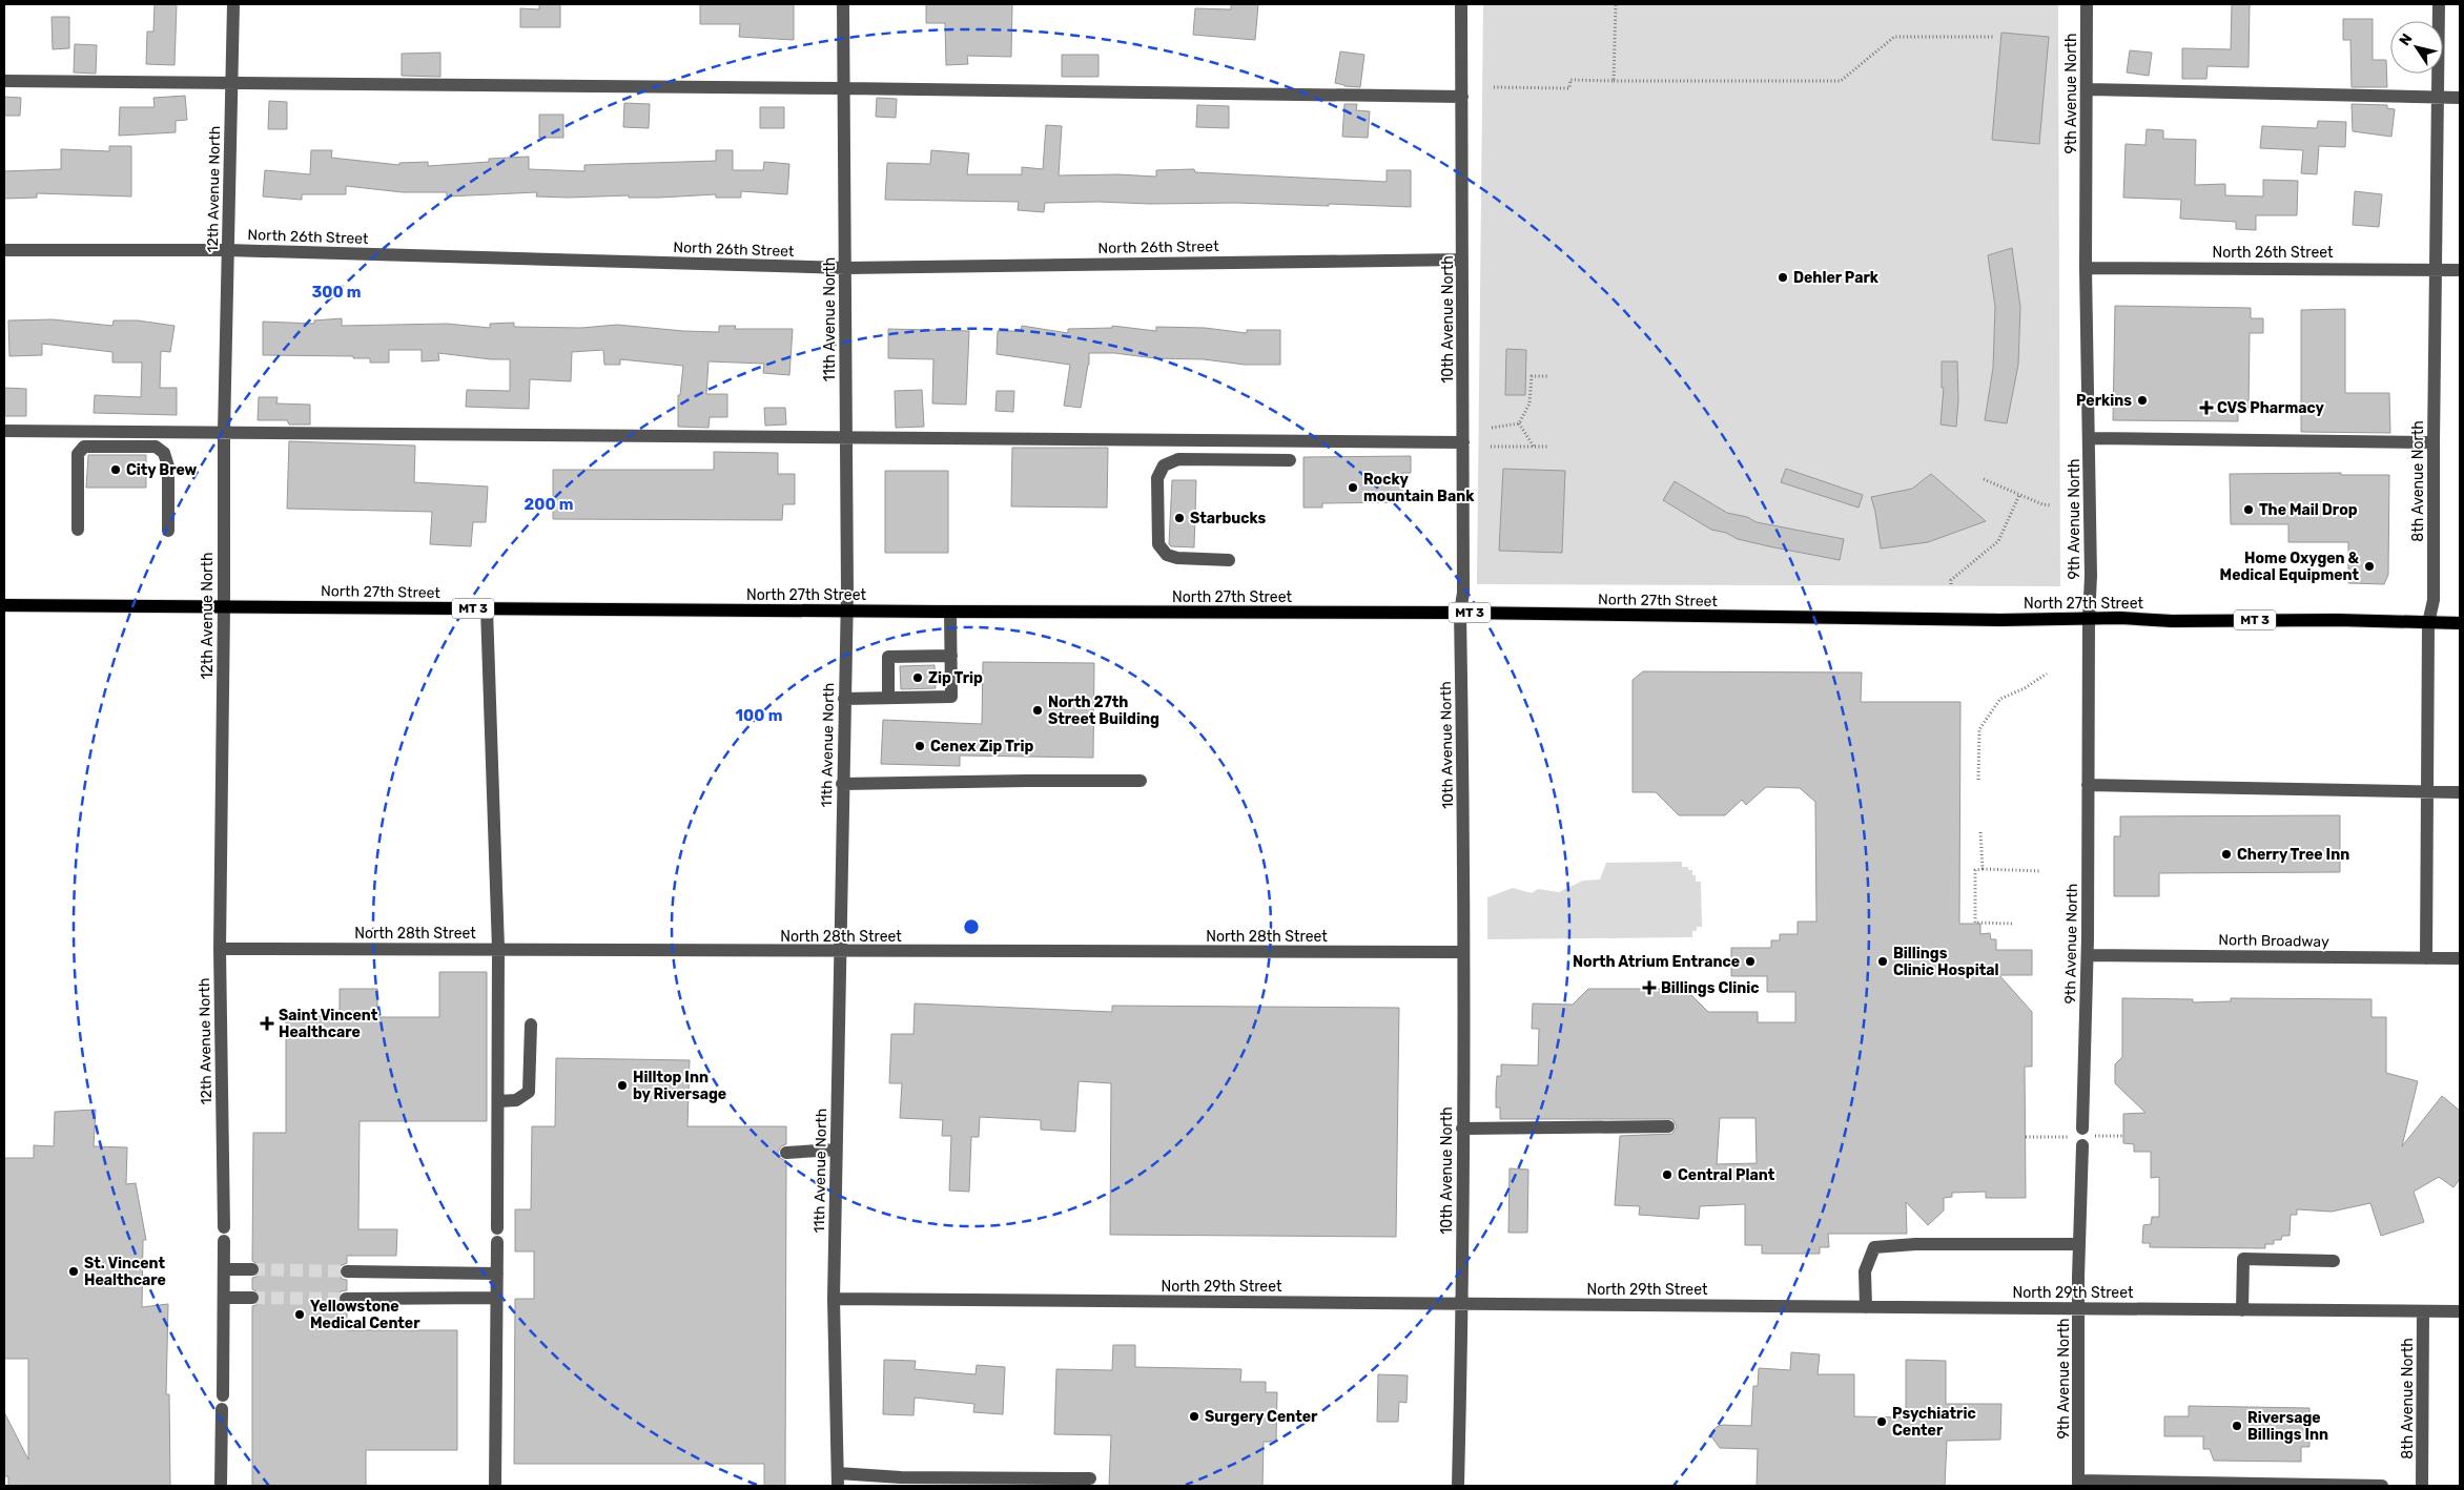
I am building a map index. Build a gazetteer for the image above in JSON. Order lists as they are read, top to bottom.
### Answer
{
  "streets": {
    "main road": ["North 27th Street", "MT 3"],
    "street": [
      "9th Avenue North",
      "12th Avenue North",
      "North 26th Street",
      "11th Avenue North",
      "10th Avenue North",
      "8th Avenue North",
      "North 28th Street",
      "North Broadway",
      "North 29th Street"
    ]
  },
  "crossings": [
    ["9th Avenue North", "North 26th Street"],
    ["9th Avenue North", "North 27th Street"],
    ["9th Avenue North", "North Broadway"],
    ["9th Avenue North", "North 29th Street"],
    ["12th Avenue North", "North 26th Street"],
    ["12th Avenue North", "North 27th Street"],
    ["12th Avenue North", "North 28th Street"],
    ["North 26th Street", "11th Avenue North"],
    ["North 26th Street", "10th Avenue North"],
    ["North 26th Street", "8th Avenue North"],
    ["11th Avenue North", "North 27th Street"],
    ["11th Avenue North", "North 28th Street"],
    ["11th Avenue North", "North 29th Street"],
    ["10th Avenue North", "North 27th Street"],
    ["10th Avenue North", "North 28th Street"],
    ["10th Avenue North", "North 29th Street"],
    ["8th Avenue North", "North 27th Street"],
    ["8th Avenue North", "North Broadway"],
    ["8th Avenue North", "North 29th Street"]
  ],
  "places": {
    "other": [
      "Dehler Park",
      "Perkins",
      "City Brew",
      "Rocky mountain Bank",
      "The Mail Drop",
      "Starbucks",
      "Home Oxygen & Medical Equipment",
      "Zip Trip",
      "North 27th Street Building",
      "Cenex Zip Trip",
      "Cherry Tree Inn",
      "North Atrium Entrance",
      "Billings Clinic Hospital",
      "Hilltop Inn by Riversage",
      "Central Plant",
      "St. Vincent Healthcare",
      "Yellowstone Medical Center",
      "Surgery Center",
      "Psychiatric Center",
      "Riversage Billings Inn"
    ],
    "health": ["CVS Pharmacy", "Billings Clinic", "Saint Vincent Healthcare"]
  },
  "north": "top left",
  "rings": ["300 m", "200 m", "100 m"]
}
